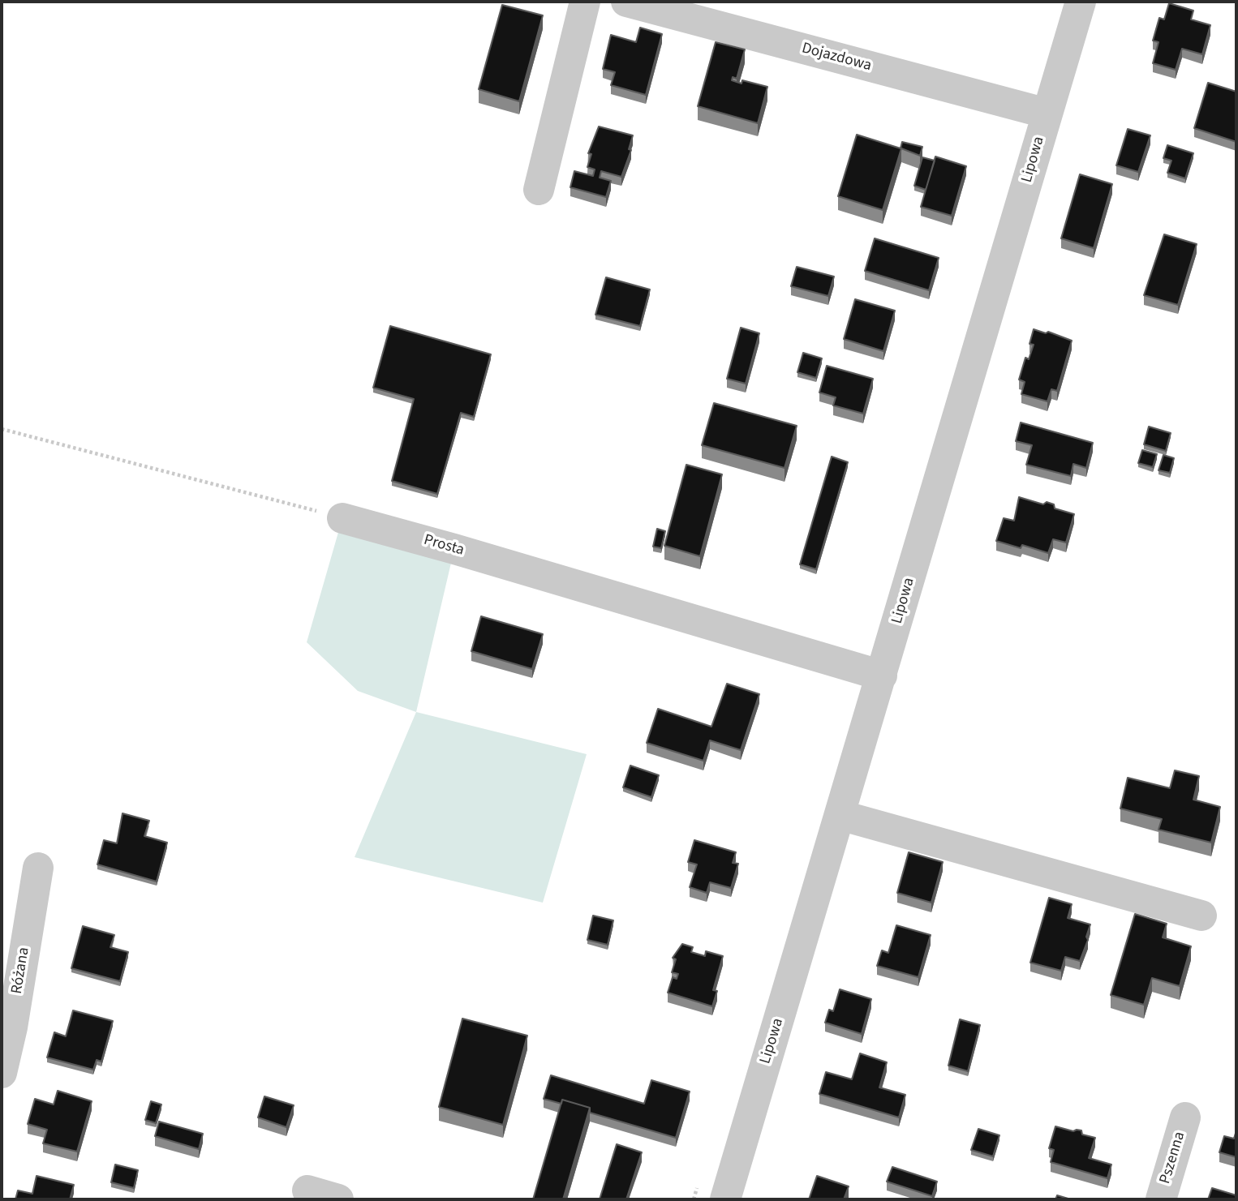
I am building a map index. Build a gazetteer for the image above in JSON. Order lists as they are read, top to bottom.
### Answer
{
  "streets": {
    "street": [
      "Dojazdowa",
      "Lipowa",
      "Prosta",
      "Różana",
      "Pszenna"
    ]
  },
  "crossings": [
    ["Dojazdowa", "Lipowa"],
    ["Lipowa", "Prosta"]
  ]
}
